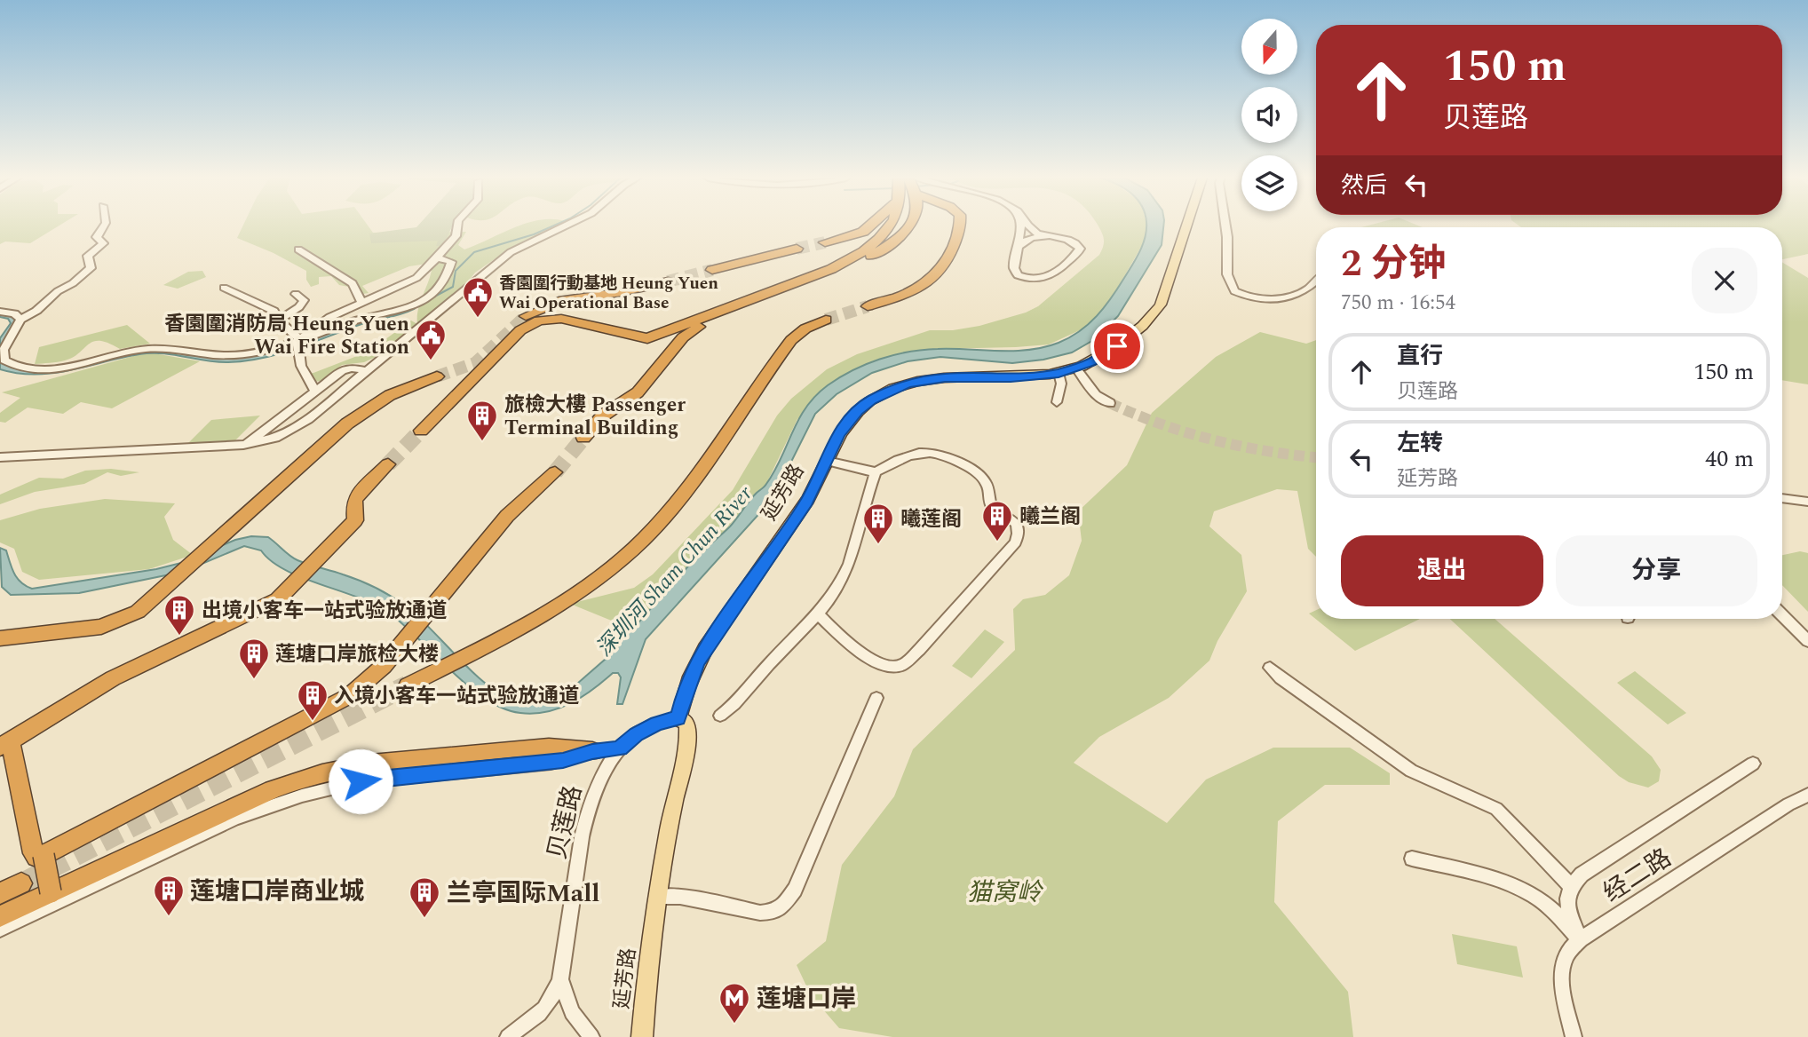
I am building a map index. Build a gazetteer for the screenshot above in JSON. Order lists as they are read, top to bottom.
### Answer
{
  "streets": {
    "main road": ["延芳路"],
    "street": ["贝莲路", "经二路"]
  },
  "crossings": [
    ["延芳路", "贝莲路"]
  ],
  "water": ["深圳河 Sham Chun River"],
  "parks": ["猫窝岭"],
  "places": {
    "public building": ["香園圍行動基地 Heung Yuen Wai Operational Base", "香園圍消防局 Heung Yuen Wai Fire Station"],
    "building": [
      "旅檢大樓 Passenger Terminal Building",
      "曦兰阁",
      "曦莲阁",
      "出境小客车一站式验放通道",
      "莲塘口岸旅检大楼",
      "入境小客车一站式验放通道",
      "莲塘口岸商业城",
      "兰亭国际Mall"
    ],
    "metro station": ["莲塘口岸"]
  },
  "north": "bottom",
  "page": {
    "turn": ["150 m", "贝莲路"],
    "then": "然后",
    "heading": ["2 分钟", "750 m · 16:54"],
    "list": [
      {
        "name": "直行",
        "note": "贝莲路",
        "value": "150 m"
      },
      {
        "name": "左转",
        "note": "延芳路",
        "value": "40 m"
      }
    ],
    "buttons": ["退出", "分享"]
  }
}
